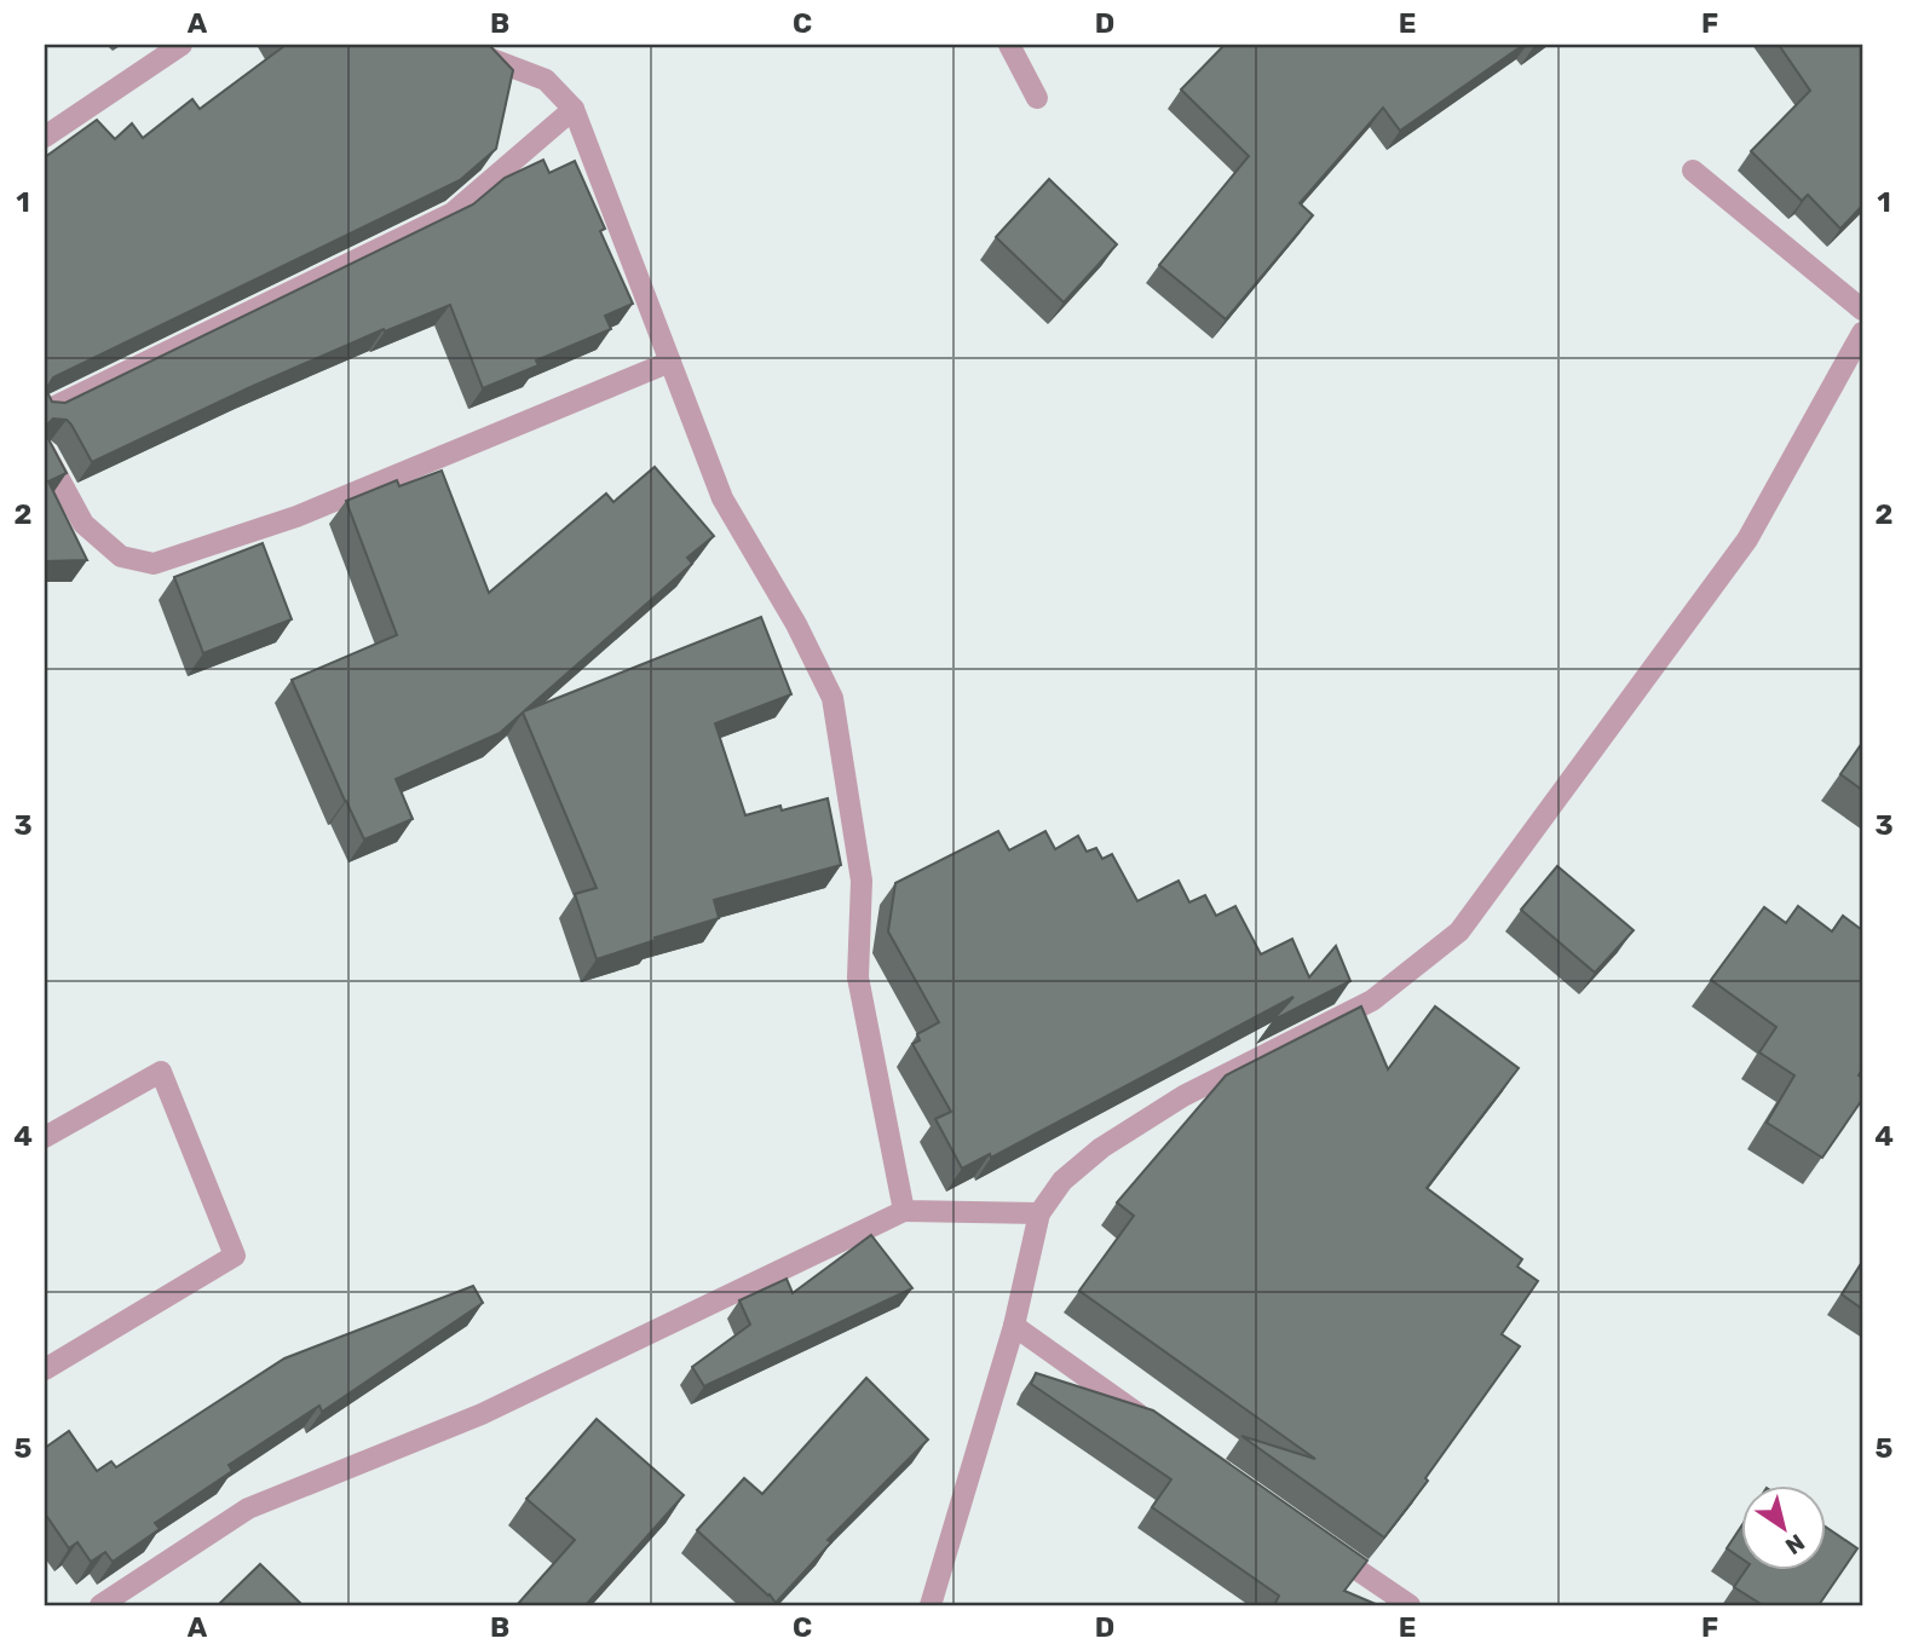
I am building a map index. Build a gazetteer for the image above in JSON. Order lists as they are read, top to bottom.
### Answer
{
  "north": "bottom right",
  "grid": {
    "columns": [
      "A",
      "B",
      "C",
      "D",
      "E",
      "F"
    ],
    "rows": [
      "1",
      "2",
      "3",
      "4",
      "5"
    ]
  }
}
